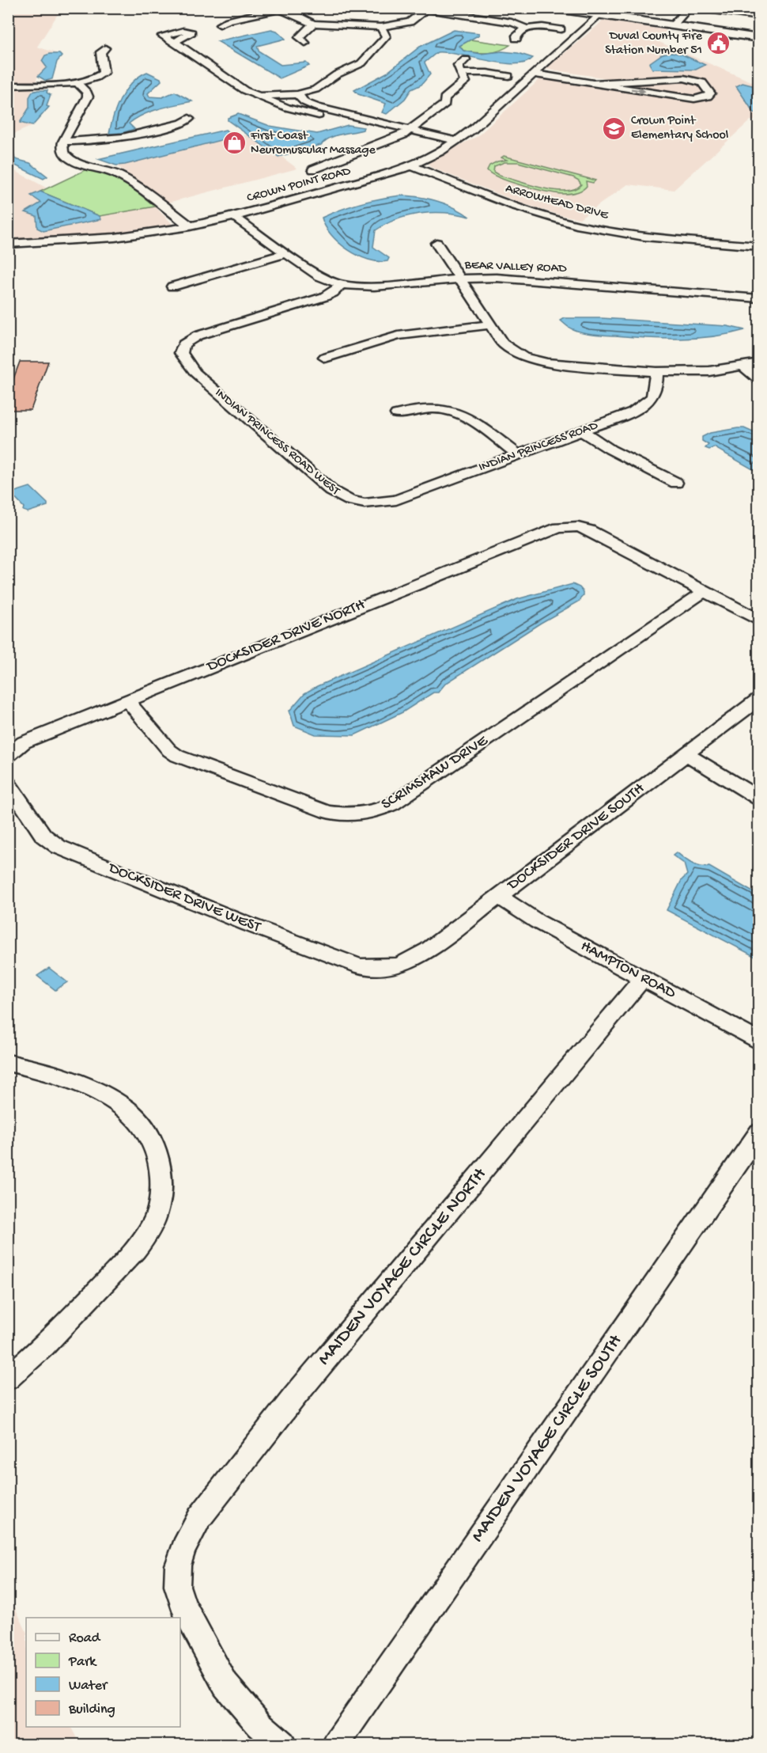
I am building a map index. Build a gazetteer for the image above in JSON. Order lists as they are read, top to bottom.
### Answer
{
  "streets": {
    "street": [
      "CROWN POINT ROAD",
      "ARROWHEAD DRIVE",
      "BEAR VALLEY ROAD",
      "INDIAN PRINCESS ROAD WEST",
      "INDIAN PRINCESS ROAD",
      "DOCKSIDER DRIVE NORTH",
      "SCRIMSHAW DRIVE",
      "DOCKSIDER DRIVE SOUTH",
      "DOCKSIDER DRIVE WEST",
      "HAMPTON ROAD",
      "MAIDEN VOYAGE CIRCLE NORTH",
      "MAIDEN VOYAGE CIRCLE SOUTH"
    ]
  },
  "crossings": [
    ["CROWN POINT ROAD", "ARROWHEAD DRIVE"],
    ["CROWN POINT ROAD", "BEAR VALLEY ROAD"],
    ["BEAR VALLEY ROAD", "INDIAN PRINCESS ROAD WEST"],
    ["INDIAN PRINCESS ROAD WEST", "INDIAN PRINCESS ROAD"],
    ["DOCKSIDER DRIVE NORTH", "SCRIMSHAW DRIVE"],
    ["DOCKSIDER DRIVE SOUTH", "DOCKSIDER DRIVE WEST"],
    ["DOCKSIDER DRIVE SOUTH", "HAMPTON ROAD"],
    ["HAMPTON ROAD", "MAIDEN VOYAGE CIRCLE NORTH"]
  ],
  "places": {
    "public building": ["Duval County Fire Station Number 51"],
    "school or university": ["Crown Point Elementary School"],
    "shop": ["First Coast Neuromuscular Massage"]
  },
  "legend": [
    "Road",
    "Park",
    "Water",
    "Building"
  ]
}
